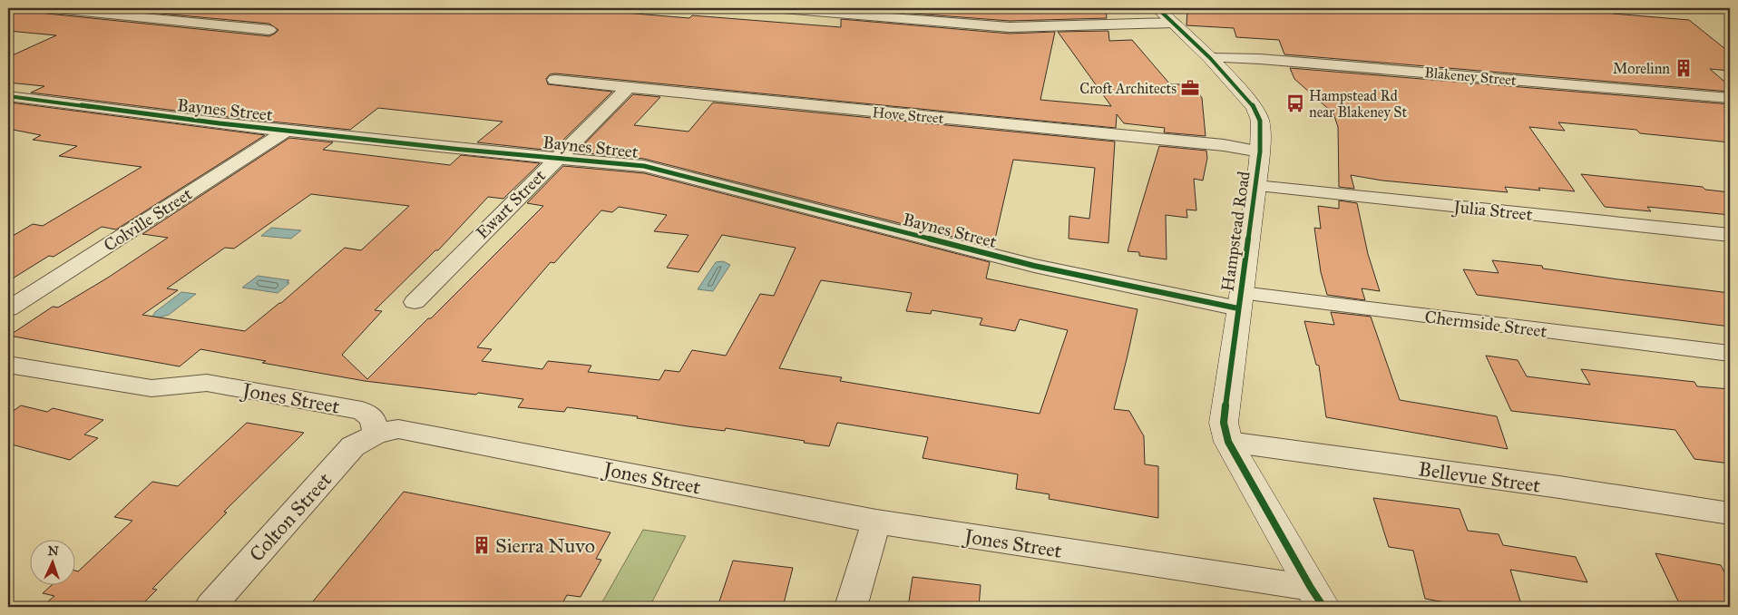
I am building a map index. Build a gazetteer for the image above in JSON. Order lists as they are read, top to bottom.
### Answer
{
  "streets": {
    "street": [
      "Blakeney Street",
      "Baynes Street",
      "Hove Street",
      "Ewart Street",
      "Julia Street",
      "Colville Street",
      "Hampstead Road",
      "Chermside Street",
      "Jones Street",
      "Bellevue Street",
      "Colton Street"
    ]
  },
  "crossings": [
    ["Blakeney Street", "Hampstead Road"],
    ["Baynes Street", "Ewart Street"],
    ["Baynes Street", "Colville Street"],
    ["Baynes Street", "Hampstead Road"],
    ["Baynes Street", "Chermside Street"],
    ["Hove Street", "Ewart Street"],
    ["Hove Street", "Hampstead Road"],
    ["Julia Street", "Hampstead Road"],
    ["Hampstead Road", "Chermside Street"],
    ["Hampstead Road", "Jones Street"],
    ["Hampstead Road", "Bellevue Street"],
    ["Jones Street", "Colton Street"]
  ],
  "places": {
    "building": ["Morelinn", "Sierra Nuvo"],
    "office": ["Croft Architects"],
    "bus stop": ["Hampstead Rd near Blakeney St"]
  },
  "north": "top"
}
